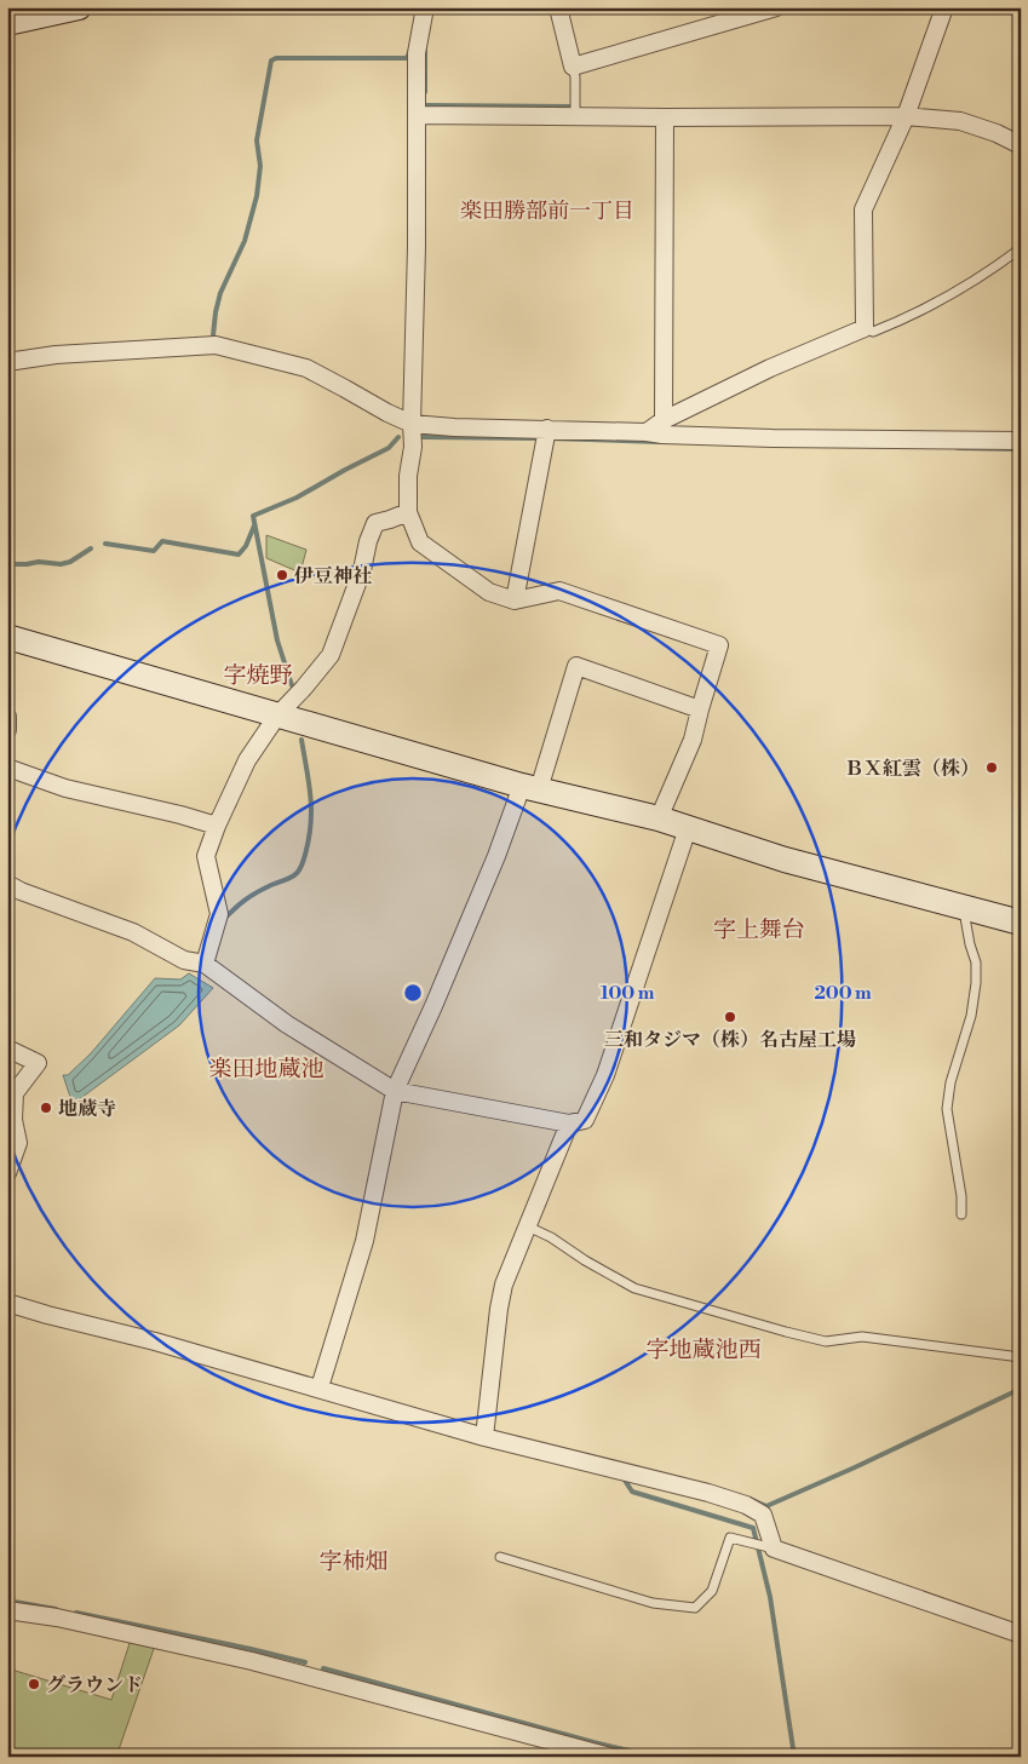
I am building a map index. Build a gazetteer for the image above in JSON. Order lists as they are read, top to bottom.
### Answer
{
  "districts": [
    "楽田勝部前一丁目",
    "字焼野",
    "字上舞台",
    "楽田地蔵池",
    "字地蔵池西",
    "字柿畑"
  ],
  "places": [
    "伊豆神社",
    "ＢＸ紅雲（株）",
    "三和タジマ（株）名古屋工場",
    "地蔵寺",
    "グラウンド"
  ],
  "rings": ["100 m", "200 m"]
}
